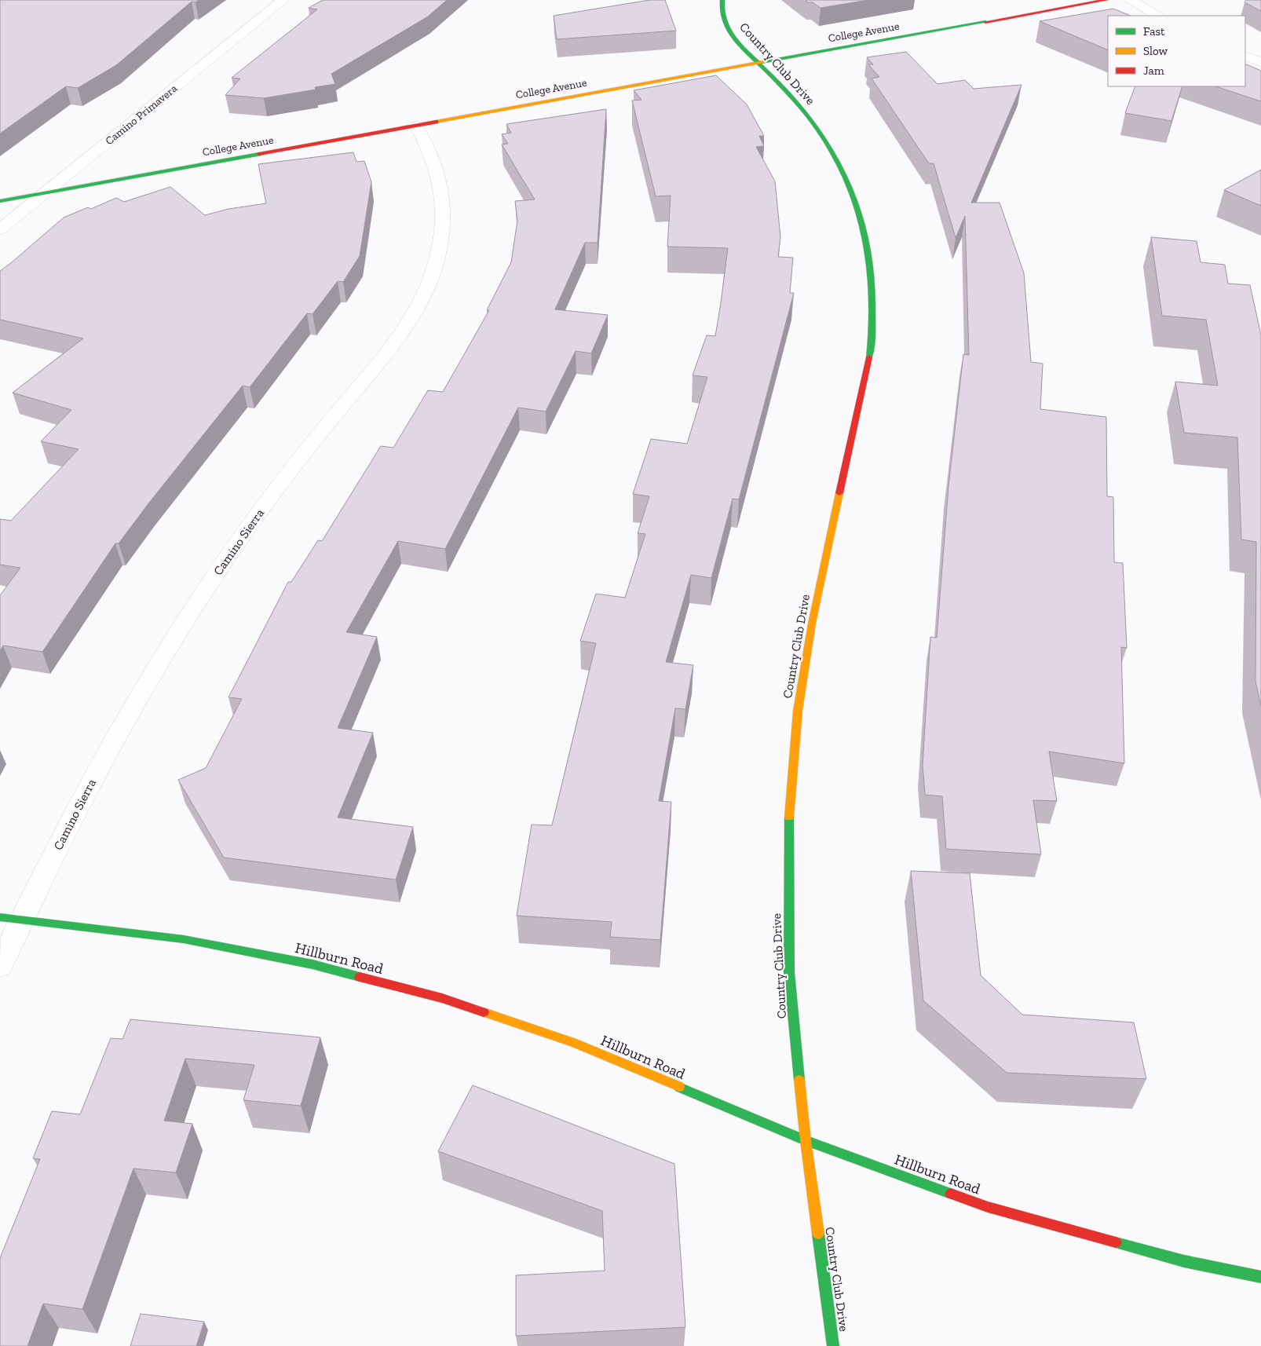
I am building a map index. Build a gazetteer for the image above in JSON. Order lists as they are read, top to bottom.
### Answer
{
  "streets": {
    "street": [
      "College Avenue",
      "Country Club Drive",
      "Camino Primavera",
      "Camino Sierra",
      "Hillburn Road"
    ]
  },
  "crossings": [
    ["College Avenue", "Country Club Drive"],
    ["College Avenue", "Camino Primavera"],
    ["College Avenue", "Camino Sierra"],
    ["Country Club Drive", "Hillburn Road"],
    ["Camino Sierra", "Hillburn Road"]
  ],
  "legend": ["Fast", "Slow", "Jam"]
}
